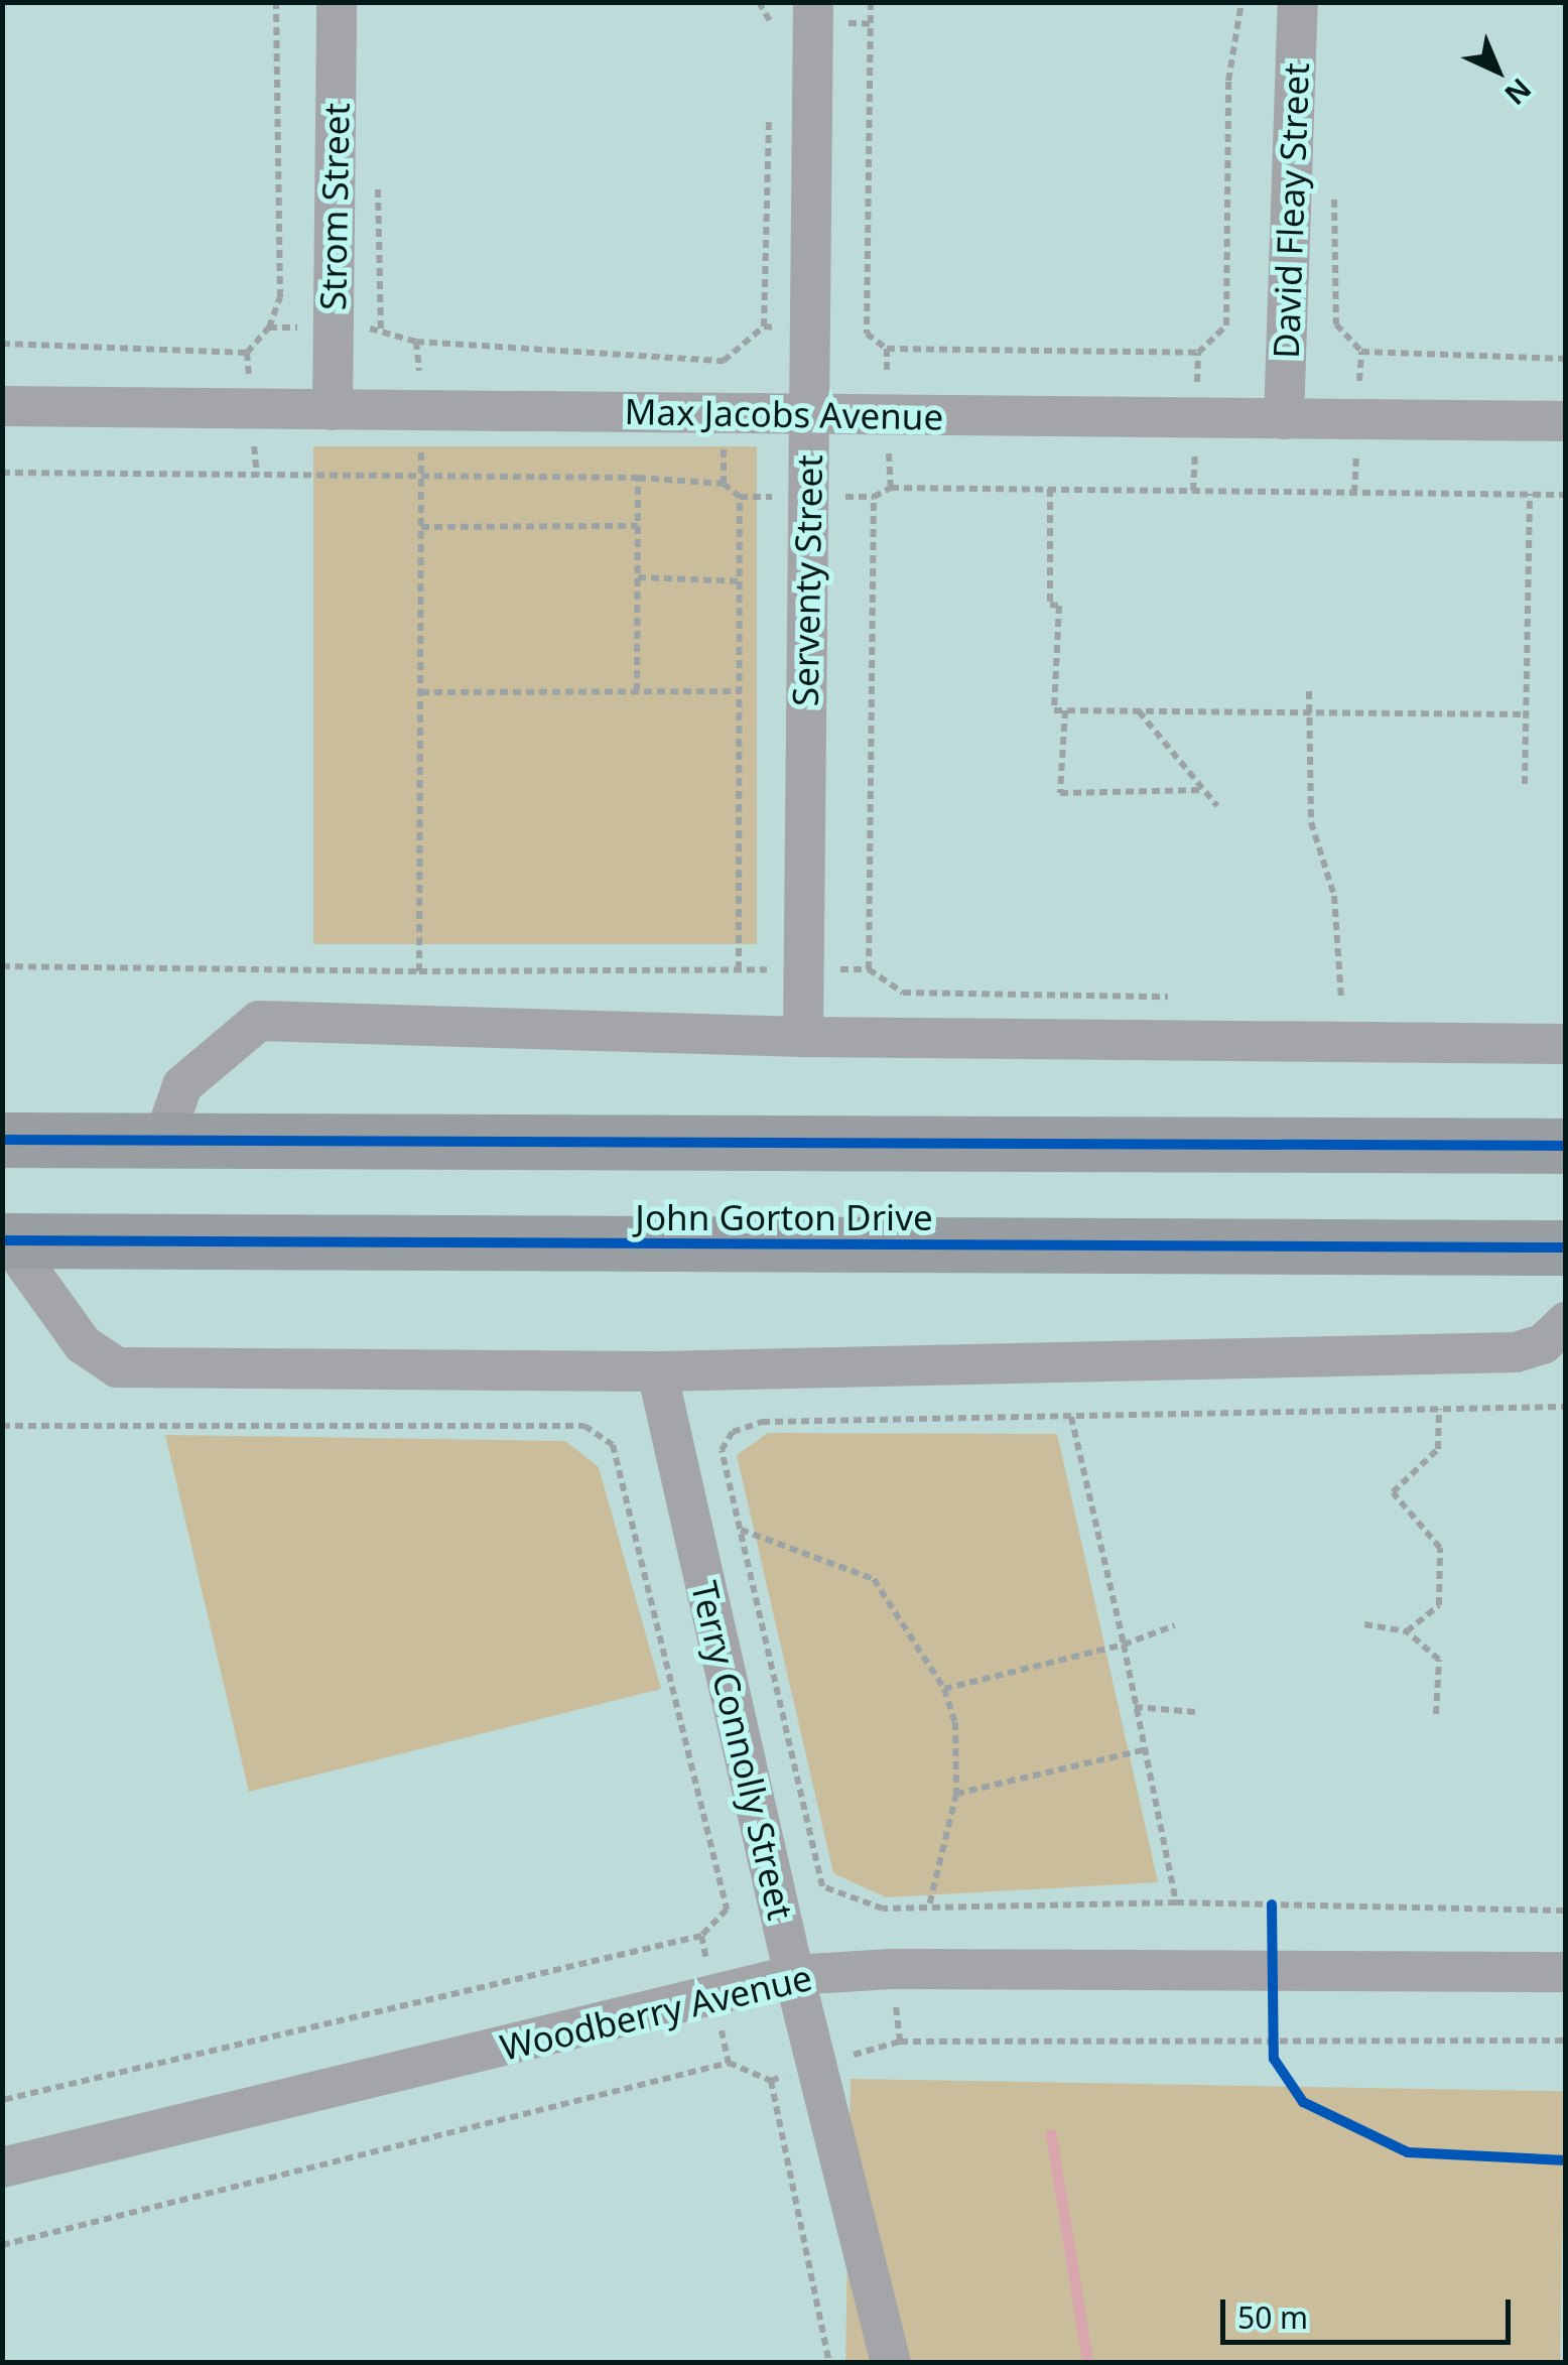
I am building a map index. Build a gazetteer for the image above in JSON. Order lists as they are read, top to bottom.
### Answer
{
  "streets": {
    "main road": ["John Gorton Drive"],
    "street": [
      "Strom Street",
      "David Fleay Street",
      "Max Jacobs Avenue",
      "Serventy Street",
      "Terry Connolly Street",
      "Woodberry Avenue"
    ]
  },
  "crossings": [
    ["Strom Street", "Max Jacobs Avenue"],
    ["David Fleay Street", "Max Jacobs Avenue"],
    ["Max Jacobs Avenue", "Serventy Street"],
    ["Terry Connolly Street", "Woodberry Avenue"]
  ],
  "scale_bar": "50 m",
  "north": "bottom right"
}
